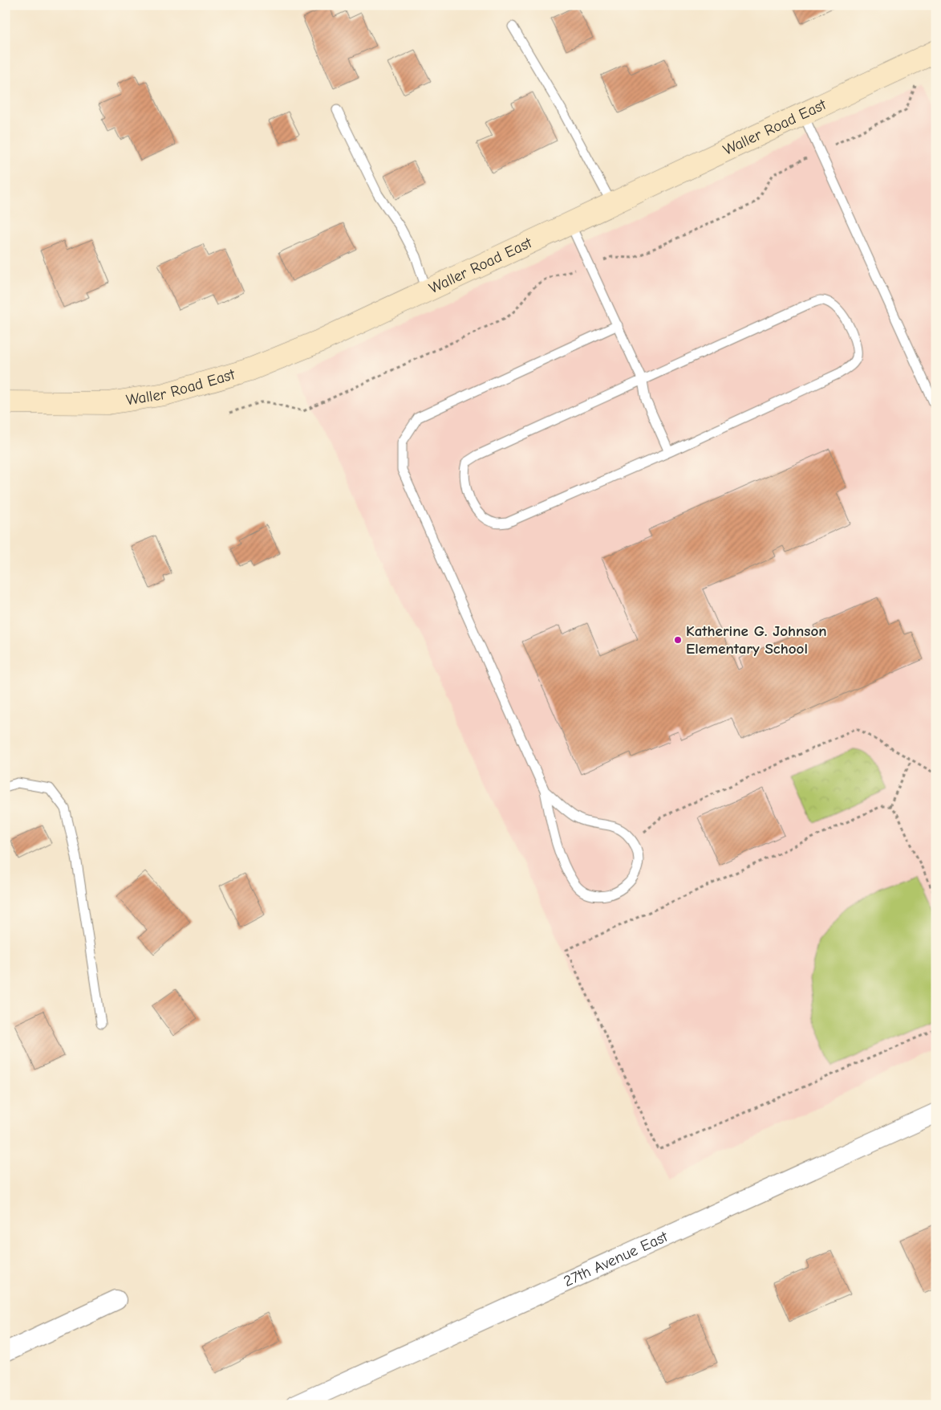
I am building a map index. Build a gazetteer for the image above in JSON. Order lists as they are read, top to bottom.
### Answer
{
  "streets": {
    "street": ["Waller Road East", "27th Avenue East"]
  },
  "places": ["Katherine G. Johnson Elementary School"]
}
